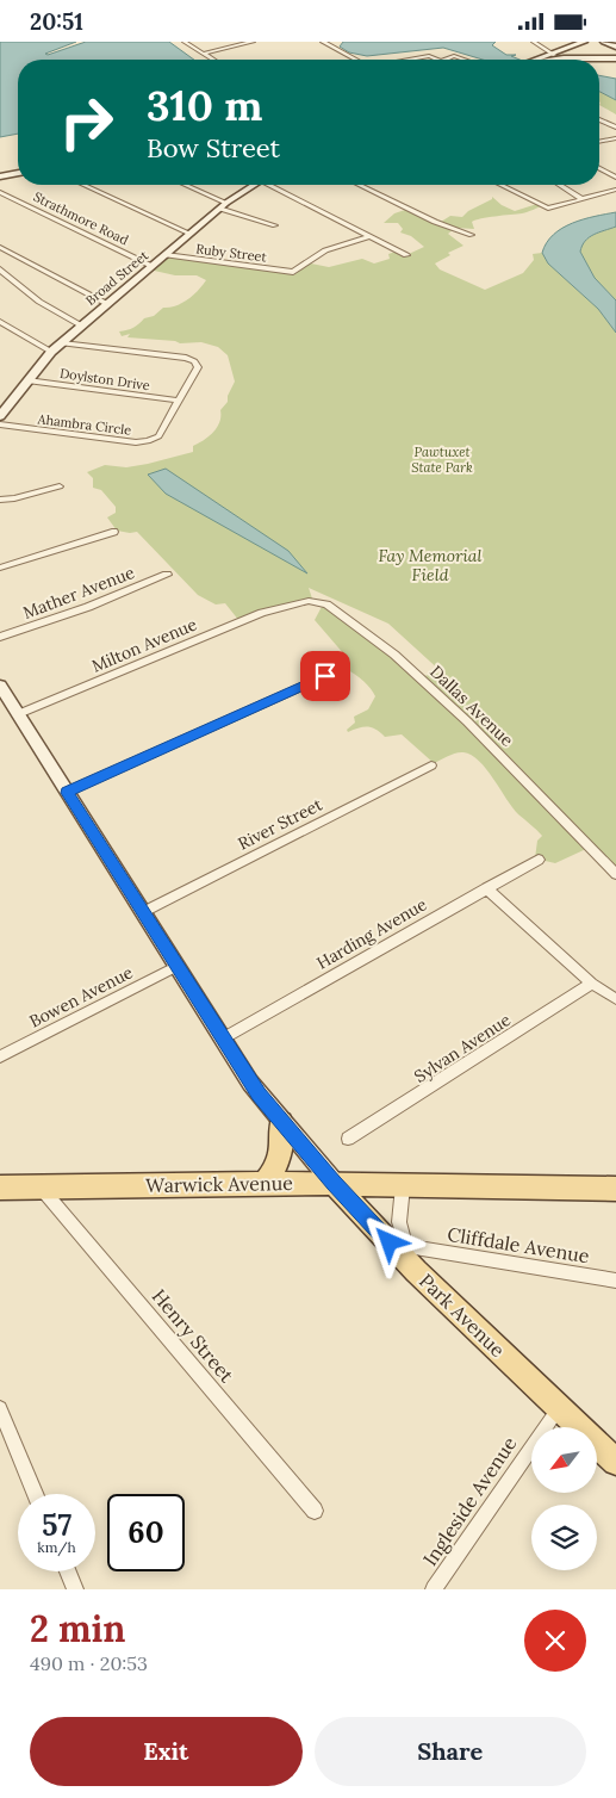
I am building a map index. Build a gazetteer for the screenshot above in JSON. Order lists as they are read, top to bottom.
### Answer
{
  "streets": {
    "main road": ["Broad Street", "Warwick Avenue", "Park Avenue"],
    "street": [
      "Strathmore Road",
      "Ruby Street",
      "Doylston Drive",
      "Ahambra Circle",
      "Mather Avenue",
      "Milton Avenue",
      "Dallas Avenue",
      "River Street",
      "Harding Avenue",
      "Bowen Avenue",
      "Sylvan Avenue",
      "Cliffdale Avenue",
      "Henry Street",
      "Ingleside Avenue"
    ]
  },
  "crossings": [
    ["Strathmore Road", "Broad Street"],
    ["Ruby Street", "Broad Street"],
    ["Broad Street", "Doylston Drive"],
    ["Broad Street", "Ahambra Circle"],
    ["Doylston Drive", "Ahambra Circle"],
    ["Milton Avenue", "Dallas Avenue"],
    ["Milton Avenue", "Park Avenue"],
    ["River Street", "Park Avenue"],
    ["Harding Avenue", "Park Avenue"],
    ["Bowen Avenue", "Park Avenue"],
    ["Warwick Avenue", "Park Avenue"],
    ["Warwick Avenue", "Henry Street"],
    ["Park Avenue", "Ingleside Avenue"]
  ],
  "parks": ["Pawtuxet State Park", "Fay Memorial Field"],
  "north": "bottom left",
  "page": {
    "status": "20:51",
    "turn": ["310 m", "Bow Street"],
    "speed": "57 km/h",
    "limit": "60",
    "heading": ["2 min", "490 m · 20:53"],
    "buttons": ["Exit", "Share"]
  }
}
